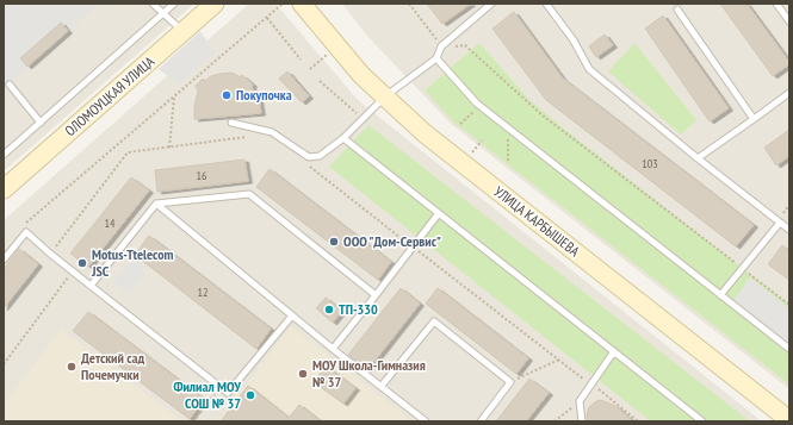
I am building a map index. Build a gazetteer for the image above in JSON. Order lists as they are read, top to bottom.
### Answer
{
  "streets": {
    "street": ["ОЛОМОУЦКАЯ УЛИЦА", "УЛИЦА КАРБЫШЕВА"]
  },
  "places": [
    "Покупочка",
    "ООО \"Дом-Сервис\"",
    "Motus-Ttelecom JSC",
    "ТП-330",
    "Детский сад Почемучки",
    "МОУ Школа-Гимназия № 37",
    "Филиал МОУ СОШ № 37"
  ],
  "house_numbers": [
    "103",
    "16",
    "14",
    "12"
  ]
}
